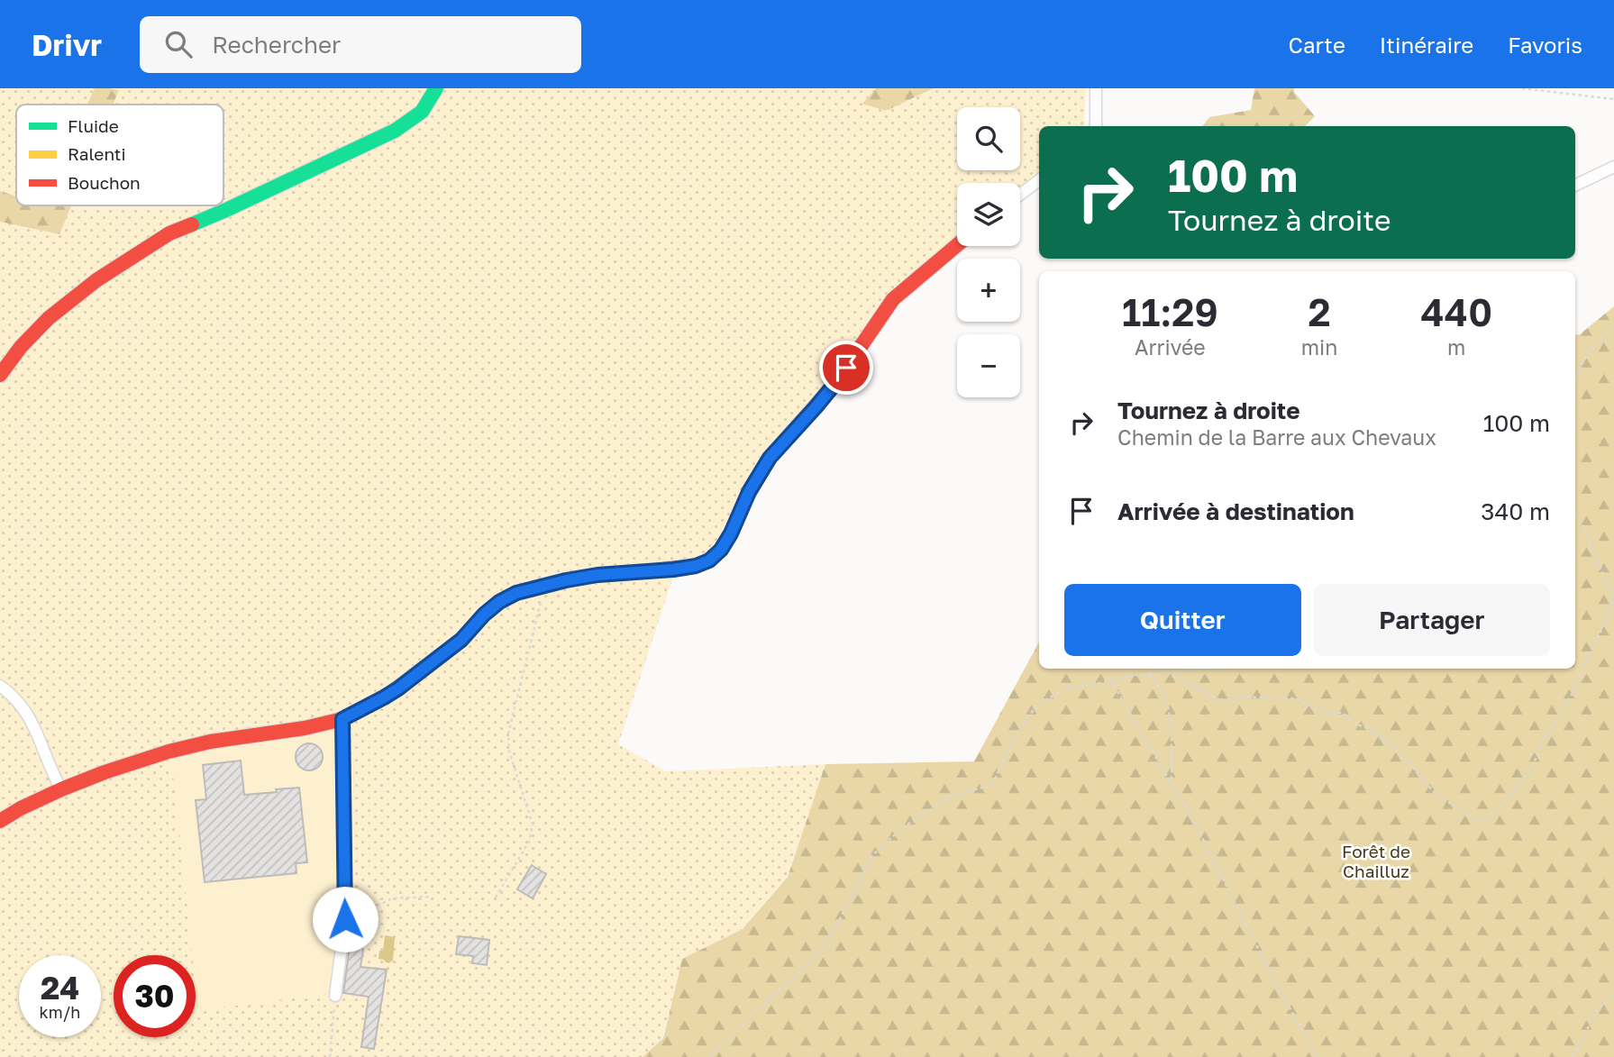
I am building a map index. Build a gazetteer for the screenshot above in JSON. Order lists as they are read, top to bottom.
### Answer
{
  "parks": ["Forêt de Chailluz"],
  "legend": ["Fluide", "Ralenti", "Bouchon"],
  "page": {
    "header": "Drivr",
    "search": "Rechercher",
    "nav": ["Carte", "Itinéraire", "Favoris"],
    "map_buttons": ["+", "−"],
    "turn": ["100 m", "Tournez à droite"],
    "eta": [
      "11:29",
      "Arrivée",
      "2",
      "min",
      "440",
      "m"
    ],
    "list": [
      {
        "name": "Tournez à droite",
        "note": "Chemin de la Barre aux Chevaux",
        "value": "100 m"
      },
      {
        "name": "Arrivée à destination",
        "value": "340 m"
      }
    ],
    "buttons": ["Quitter", "Partager"],
    "speed": "24 km/h",
    "limit": "30"
  }
}
